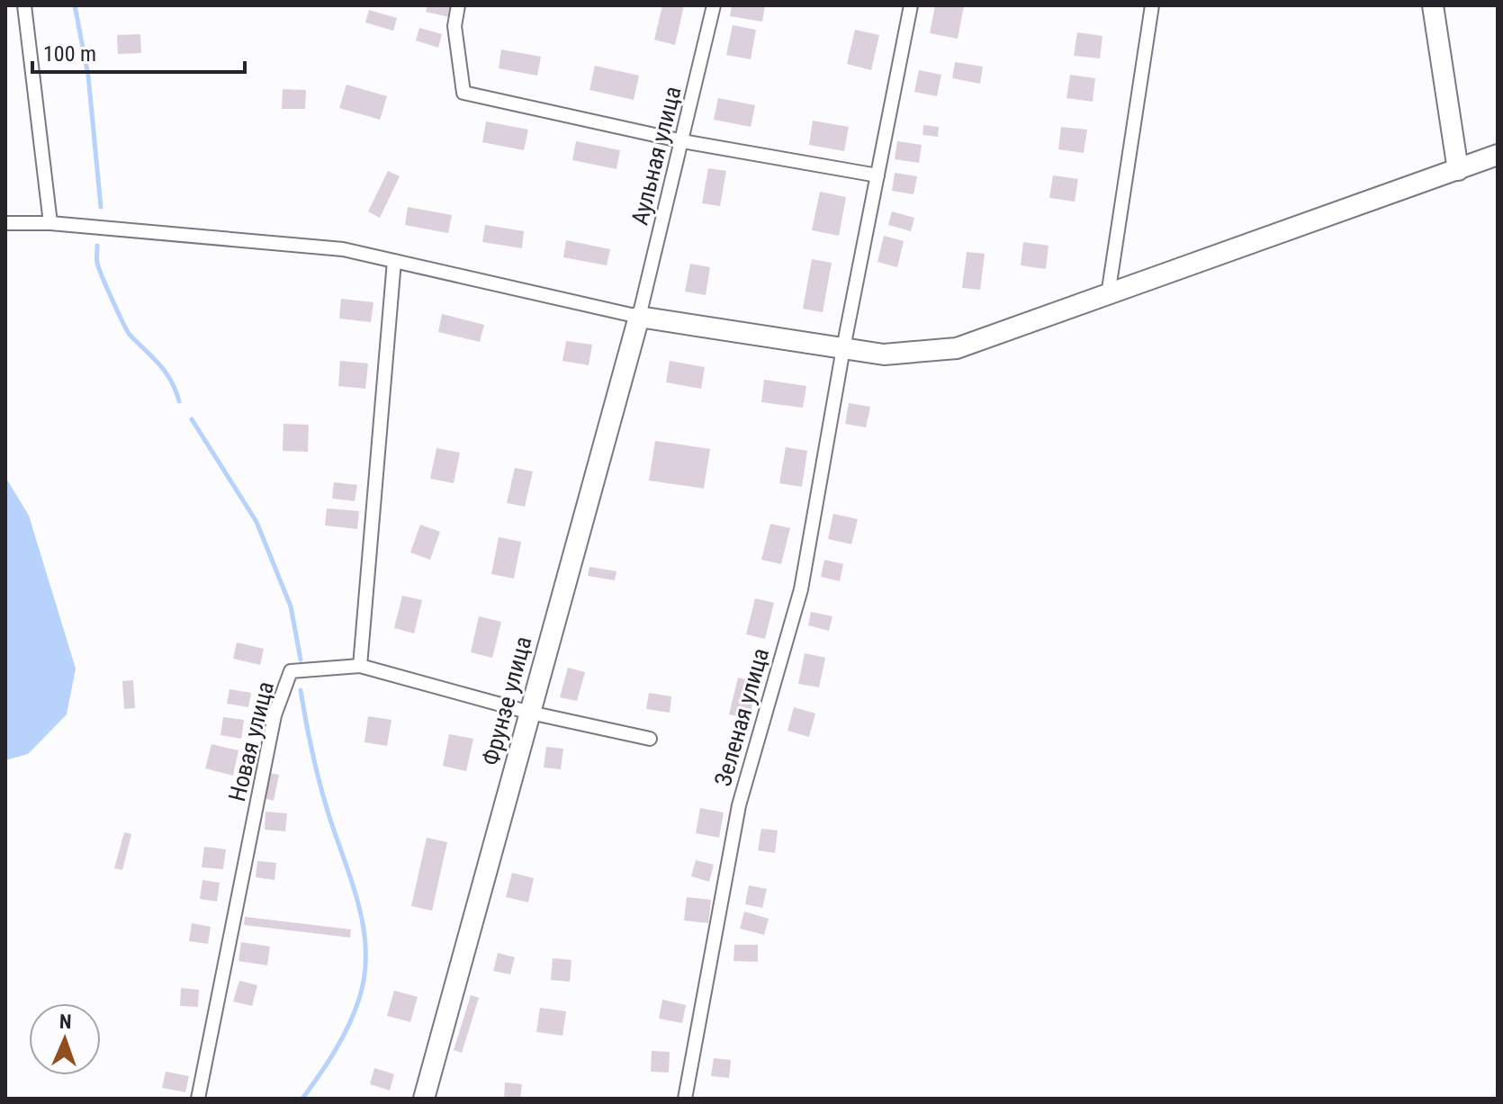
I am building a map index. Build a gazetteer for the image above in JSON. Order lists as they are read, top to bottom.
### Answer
{
  "streets": {
    "street": [
      "Аульная улица",
      "Фрунзе улица",
      "Зеленая улица",
      "Новая улица"
    ]
  },
  "crossings": [
    ["Аульная улица", "Фрунзе улица"],
    ["Фрунзе улица", "Новая улица"]
  ],
  "scale_bar": "100 m",
  "north": "top"
}
